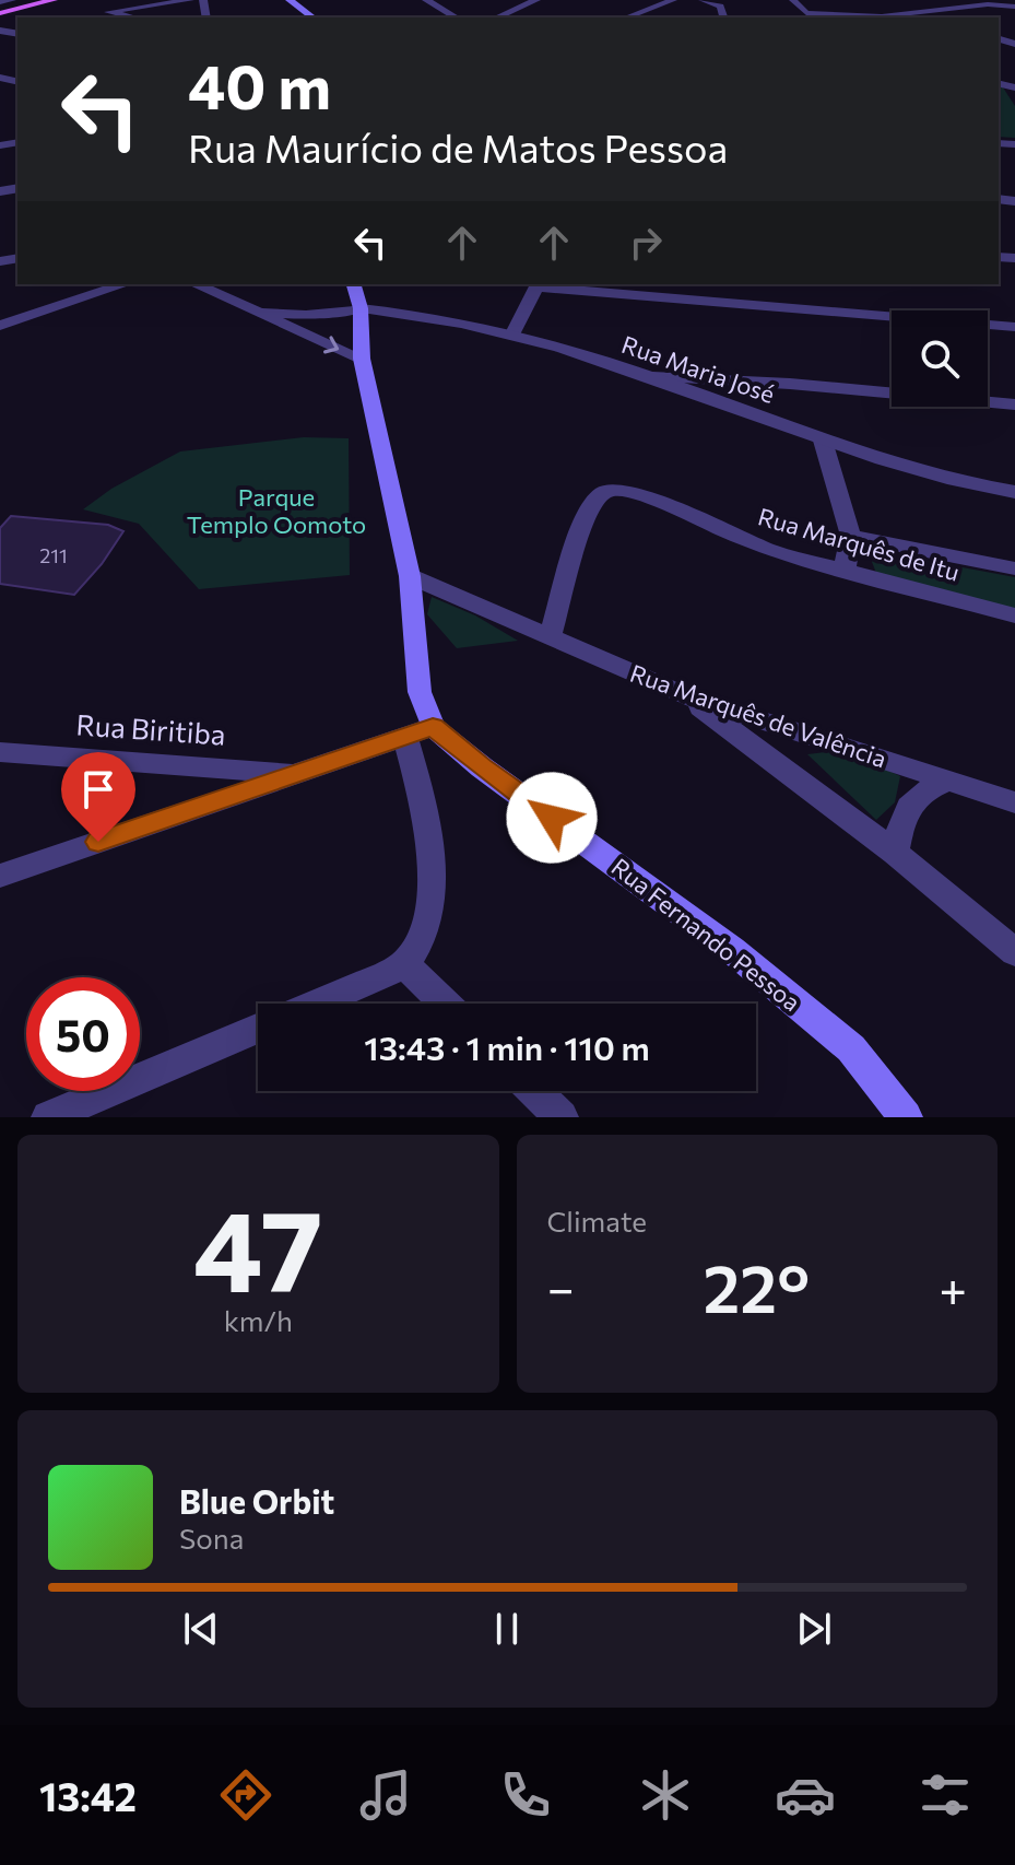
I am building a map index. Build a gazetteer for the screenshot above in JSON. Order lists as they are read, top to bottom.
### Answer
{
  "streets": {
    "main road": ["Rua Fernando Pessoa"],
    "street": [
      "Rua Maria José",
      "Rua Marquês de Itu",
      "Rua Marquês de Valência",
      "Rua Biritiba"
    ]
  },
  "crossings": [
    ["Rua Marquês de Itu", "Rua Marquês de Valência"]
  ],
  "parks": ["Parque Templo Oomoto"],
  "house_numbers": ["211"],
  "page": {
    "turn": ["40 m", "Rua Maurício de Matos Pessoa"],
    "limit": "50",
    "trip": "13:43 · 1 min · 110 m",
    "tile": [
      ["47", "km/h"],
      "Climate"
    ],
    "heat": ["−", "22°", "+"],
    "song": ["Blue Orbit", "Sona"],
    "tabs": "13:42"
  }
}
